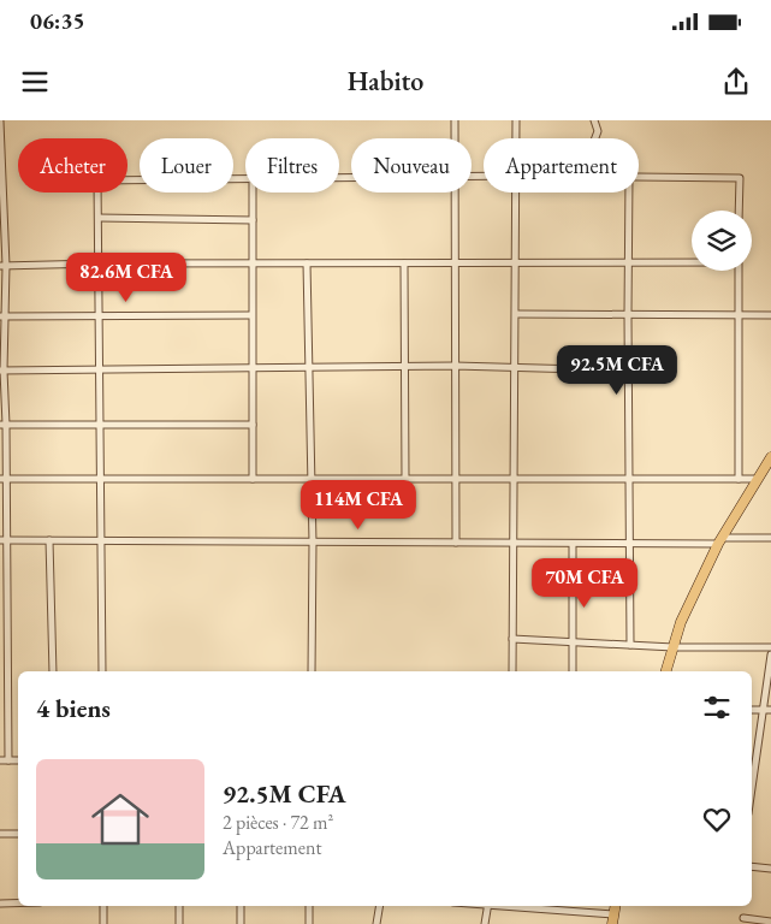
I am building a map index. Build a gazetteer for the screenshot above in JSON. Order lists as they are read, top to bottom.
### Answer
{
  "page": {
    "status": "06:35",
    "header": "Habito",
    "chip": [
      "Acheter",
      "Louer",
      "Filtres",
      "Nouveau",
      "Appartement"
    ],
    "price": [
      "82.6M CFA",
      "92.5M CFA",
      "114M CFA",
      "70M CFA"
    ],
    "heading": "4 biens",
    "list": [
      {
        "name": "92.5M CFA",
        "note": "2 pièces · 72 m² · Appartement"
      }
    ]
  }
}
